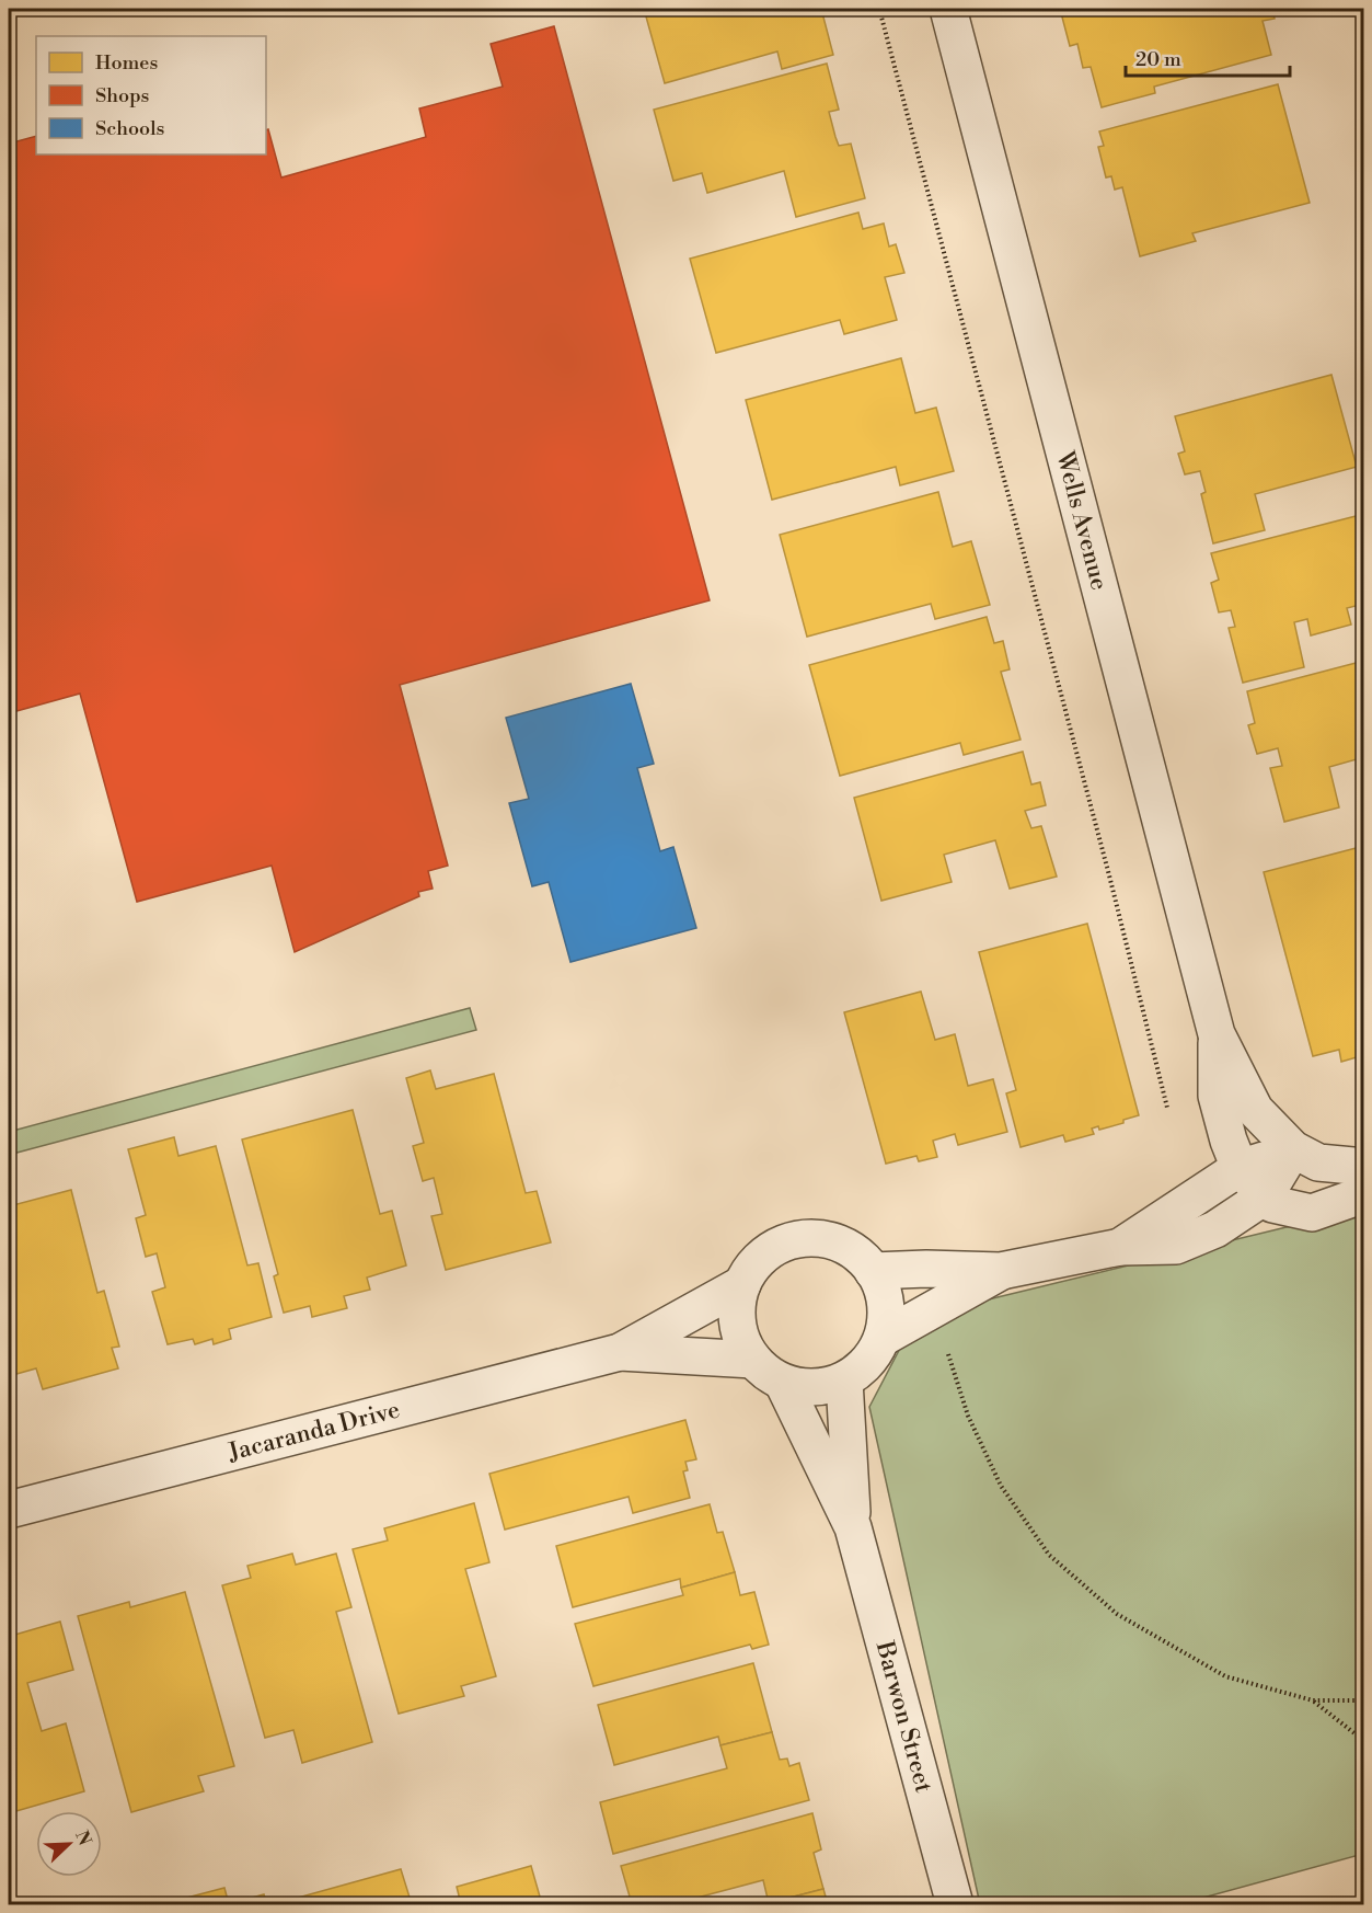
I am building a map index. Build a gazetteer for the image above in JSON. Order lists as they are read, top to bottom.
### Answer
{
  "streets": {
    "street": ["Wells Avenue", "Jacaranda Drive", "Barwon Street"]
  },
  "crossings": [
    ["Jacaranda Drive", "Barwon Street"]
  ],
  "legend": ["Homes", "Shops", "Schools"],
  "scale_bar": "20 m",
  "north": "top right"
}
